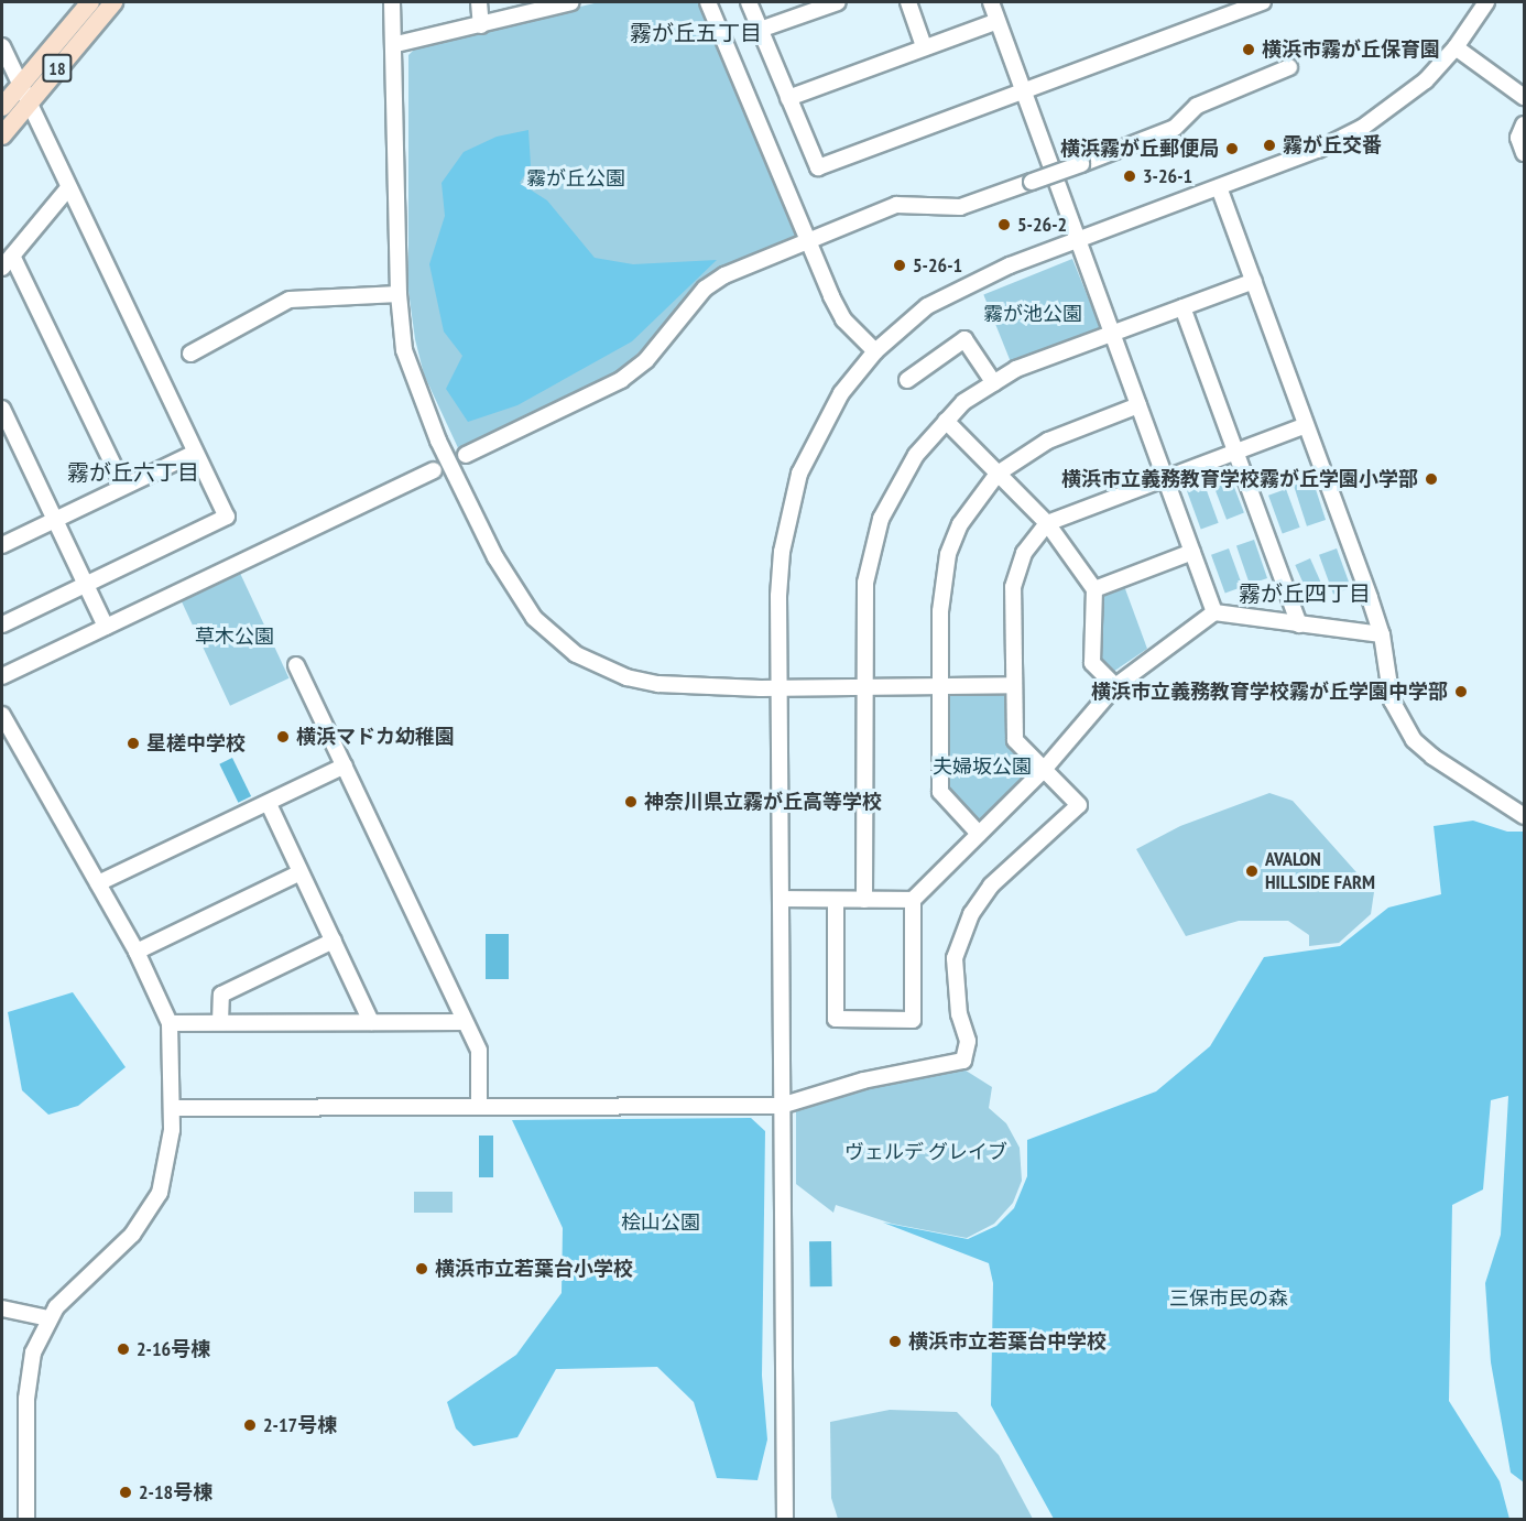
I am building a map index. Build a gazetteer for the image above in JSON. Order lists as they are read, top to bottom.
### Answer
{
  "streets": {
    "main road": ["18"]
  },
  "districts": ["霧が丘五丁目", "霧が丘六丁目", "霧が丘四丁目"],
  "parks": [
    "霧が丘公園",
    "霧が池公園",
    "草木公園",
    "夫婦坂公園",
    "ヴェルデ グレイブ",
    "桧山公園",
    "三保市民の森"
  ],
  "places": [
    "横浜市霧が丘保育園",
    "霧が丘交番",
    "横浜霧が丘郵便局",
    "3-26-1",
    "5-26-2",
    "5-26-1",
    "横浜市立義務教育学校霧が丘学園小学部",
    "横浜市立義務教育学校霧が丘学園中学部",
    "横浜マドカ幼稚園",
    "星槎中学校",
    "神奈川県立霧が丘高等学校",
    "AVALON HILLSIDE FARM",
    "横浜市立若葉台小学校",
    "横浜市立若葉台中学校",
    "2-16号棟",
    "2-17号棟",
    "2-18号棟"
  ]
}
